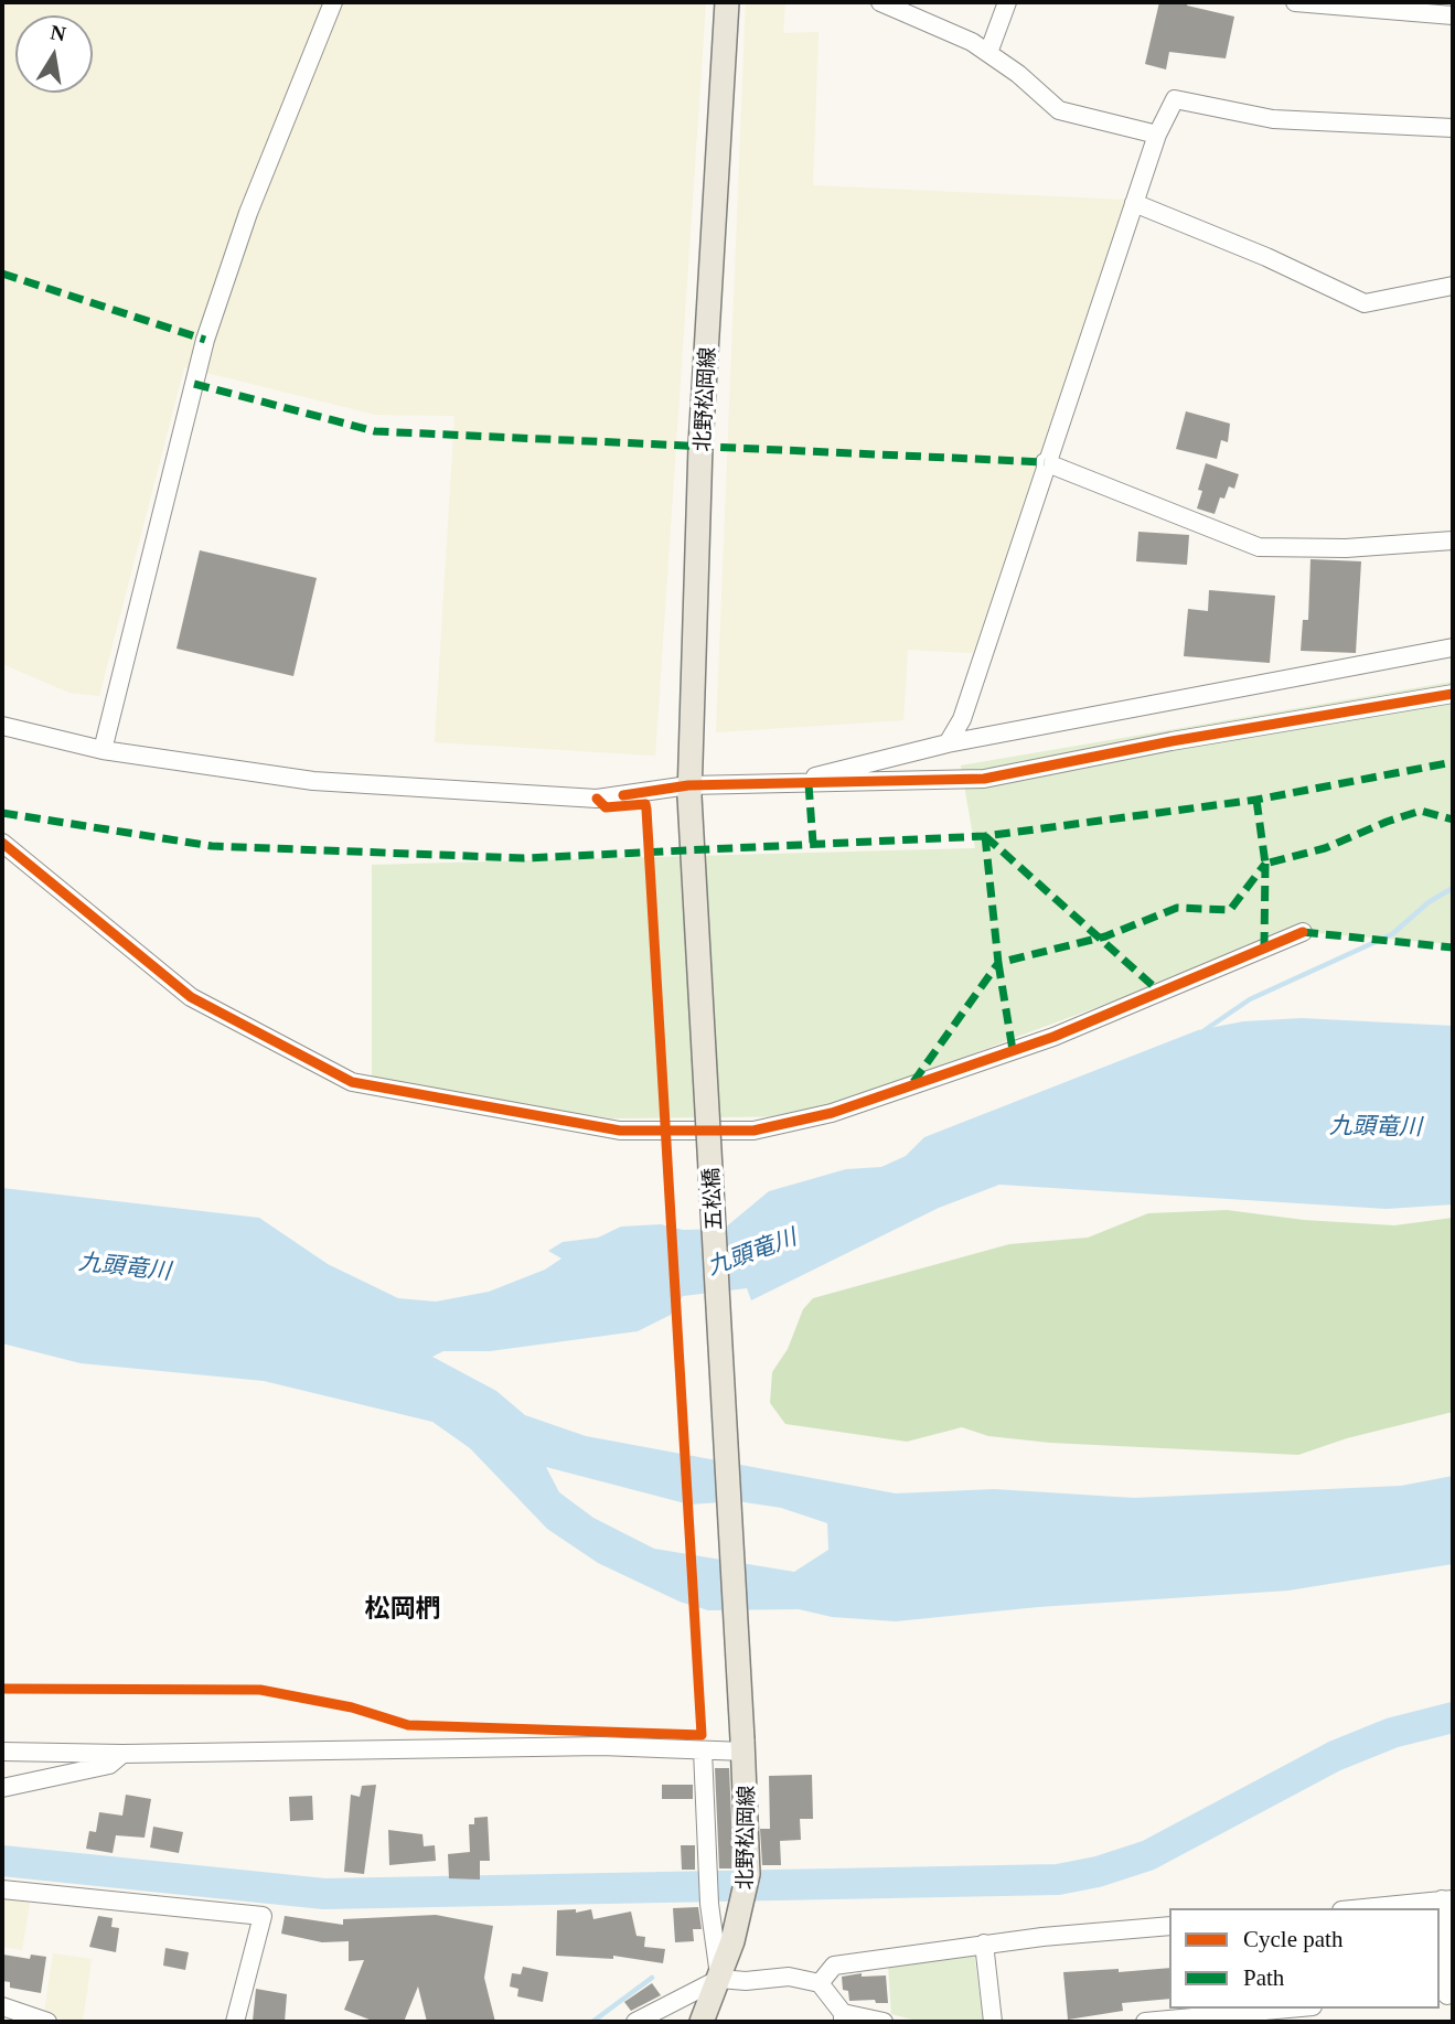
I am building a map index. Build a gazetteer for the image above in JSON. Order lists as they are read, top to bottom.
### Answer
{
  "streets": {
    "main road": ["北野松岡線", "五松橋"]
  },
  "crossings": [
    ["北野松岡線", "五松橋"]
  ],
  "districts": ["松岡椚"],
  "water": ["九頭竜川"],
  "legend": ["Cycle path", "Path"],
  "north": "top"
}
